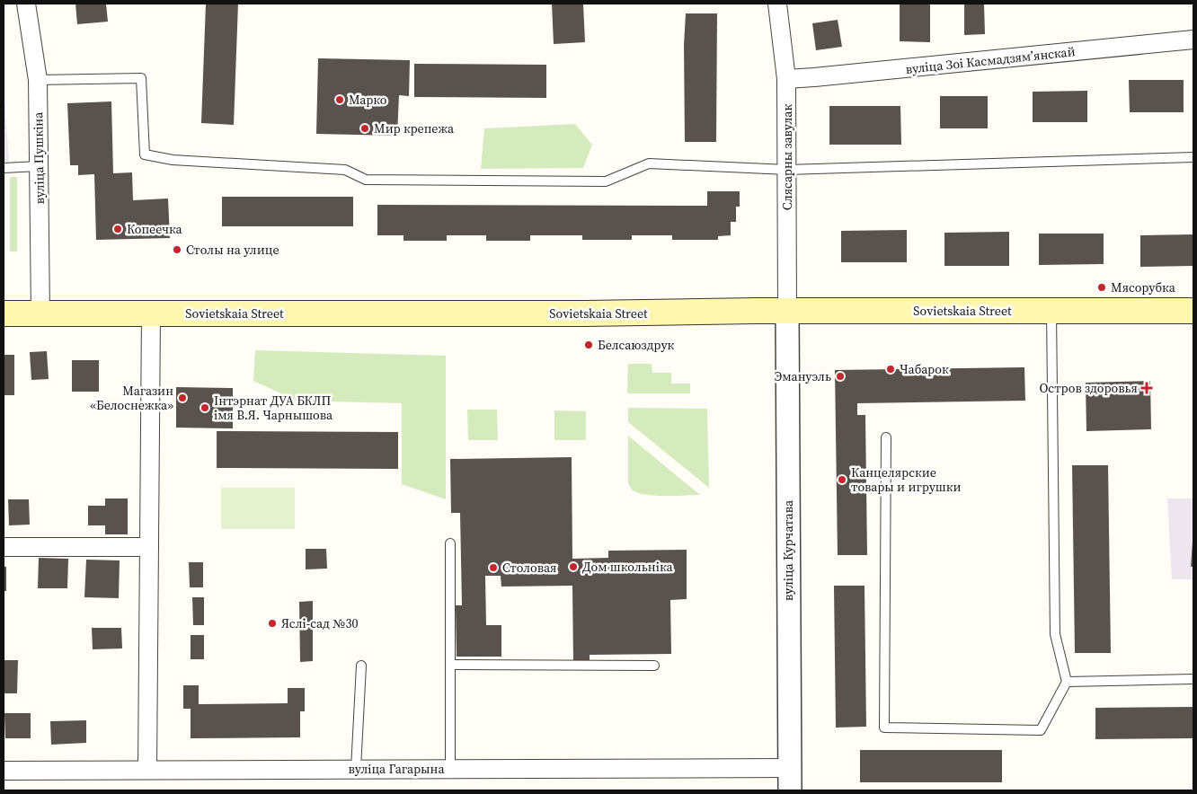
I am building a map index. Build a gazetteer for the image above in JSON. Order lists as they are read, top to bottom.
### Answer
{
  "streets": {
    "main road": ["Sovietskaia Street"],
    "street": [
      "вуліца Зоі Касмадзямʼянскай",
      "Слясарны завулак",
      "вуліца Пушкіна",
      "вуліца Курчатава",
      "вуліца Гагарына"
    ]
  },
  "crossings": [
    ["вуліца Зоі Касмадзямʼянскай", "Слясарны завулак"],
    ["Слясарны завулак", "Sovietskaia Street"],
    ["Слясарны завулак", "вуліца Курчатава"],
    ["вуліца Пушкіна", "Sovietskaia Street"],
    ["Sovietskaia Street", "вуліца Курчатава"],
    ["вуліца Курчатава", "вуліца Гагарына"]
  ],
  "places": {
    "other": [
      "Марко",
      "Мир крепежа",
      "Копеечка",
      "Столы на улице",
      "Мясорубка",
      "Белсаюздрук",
      "Чабарок",
      "Эмануэль",
      "Магазин «Белоснежка»",
      "Інтэрнат ДУА БКЛП імя В.Я. Чарнышова",
      "Канцелярские товары и игрушки",
      "Дом школьніка",
      "Столовая",
      "Яслі-сад №30"
    ],
    "health": ["Остров здоровья"]
  }
}
